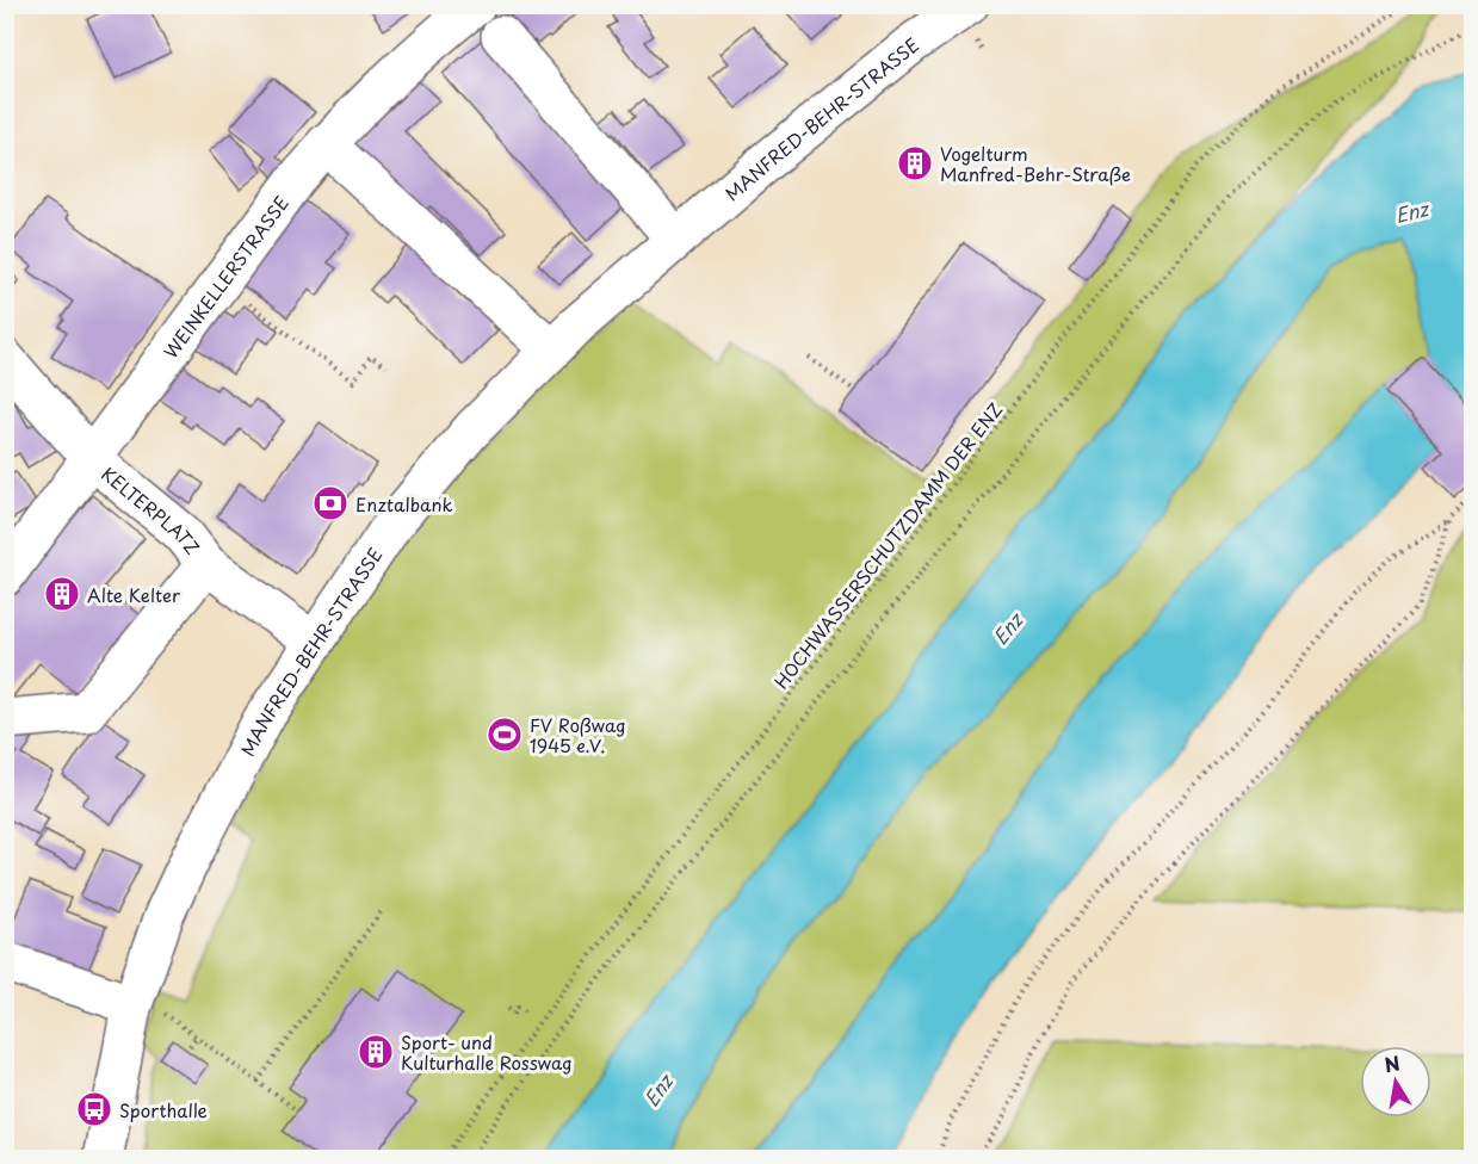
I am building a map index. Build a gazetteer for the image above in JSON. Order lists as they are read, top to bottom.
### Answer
{
  "streets": {
    "street": ["MANFRED-BEHR-STRASSE", "WEINKELLERSTRASSE", "KELTERPLATZ"],
    "path": ["HOCHWASSERSCHUTZDAMM DER ENZ"]
  },
  "crossings": [
    ["MANFRED-BEHR-STRASSE", "KELTERPLATZ"],
    ["WEINKELLERSTRASSE", "KELTERPLATZ"]
  ],
  "water": ["Enz"],
  "places": {
    "building": ["Vogelturm Manfred-Behr-Straße", "Alte Kelter", "Sport- und Kulturhalle Rosswag"],
    "bank": ["Enztalbank"],
    "sports": ["FV Roßwag 1945 e.V."],
    "bus stop": ["Sporthalle"]
  },
  "north": "top"
}
